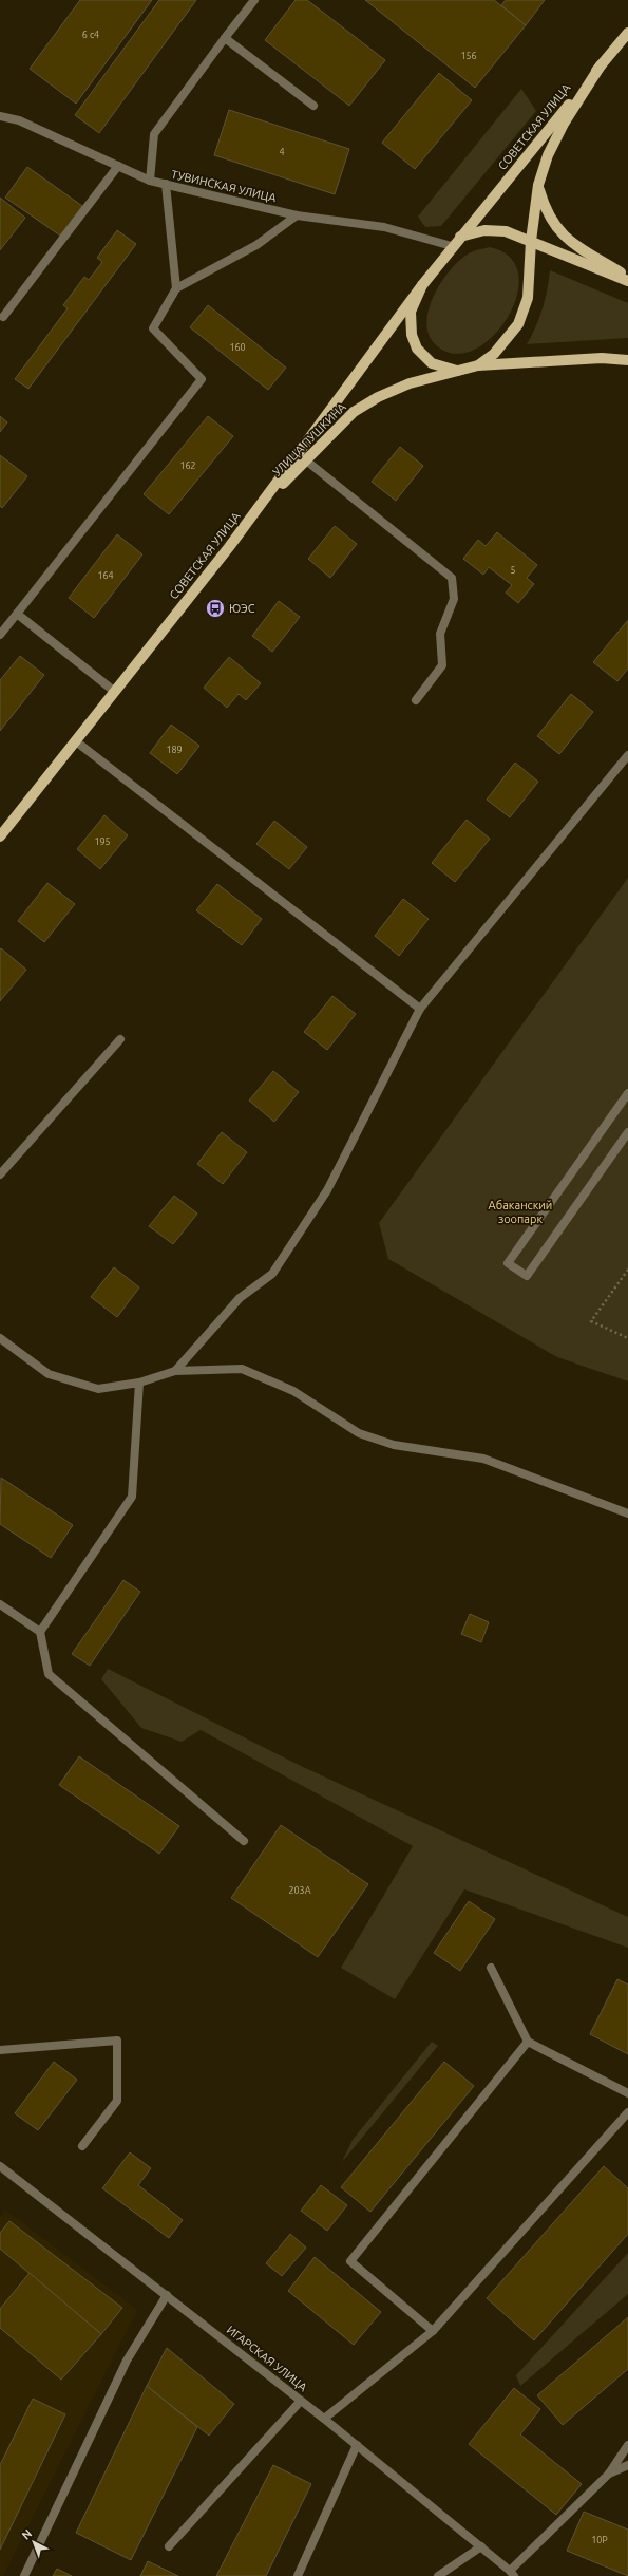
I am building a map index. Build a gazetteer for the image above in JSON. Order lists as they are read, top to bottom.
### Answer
{
  "streets": {
    "main road": ["СОВЕТСКАЯ УЛИЦА", "УЛИЦА ПУШКИНА"],
    "street": ["ТУВИНСКАЯ УЛИЦА", "ИГАРСКАЯ УЛИЦА"]
  },
  "crossings": [
    ["СОВЕТСКАЯ УЛИЦА", "ТУВИНСКАЯ УЛИЦА"],
    ["СОВЕТСКАЯ УЛИЦА", "УЛИЦА ПУШКИНА"],
    ["ТУВИНСКАЯ УЛИЦА", "УЛИЦА ПУШКИНА"]
  ],
  "parks": ["Абаканский зоопарк"],
  "places": {
    "bus stop": ["ЮЭС"]
  },
  "house_numbers": [
    "6 с4",
    "156",
    "4",
    "160",
    "162",
    "5",
    "164",
    "189",
    "195",
    "203А",
    "10Р"
  ],
  "north": "top left"
}
